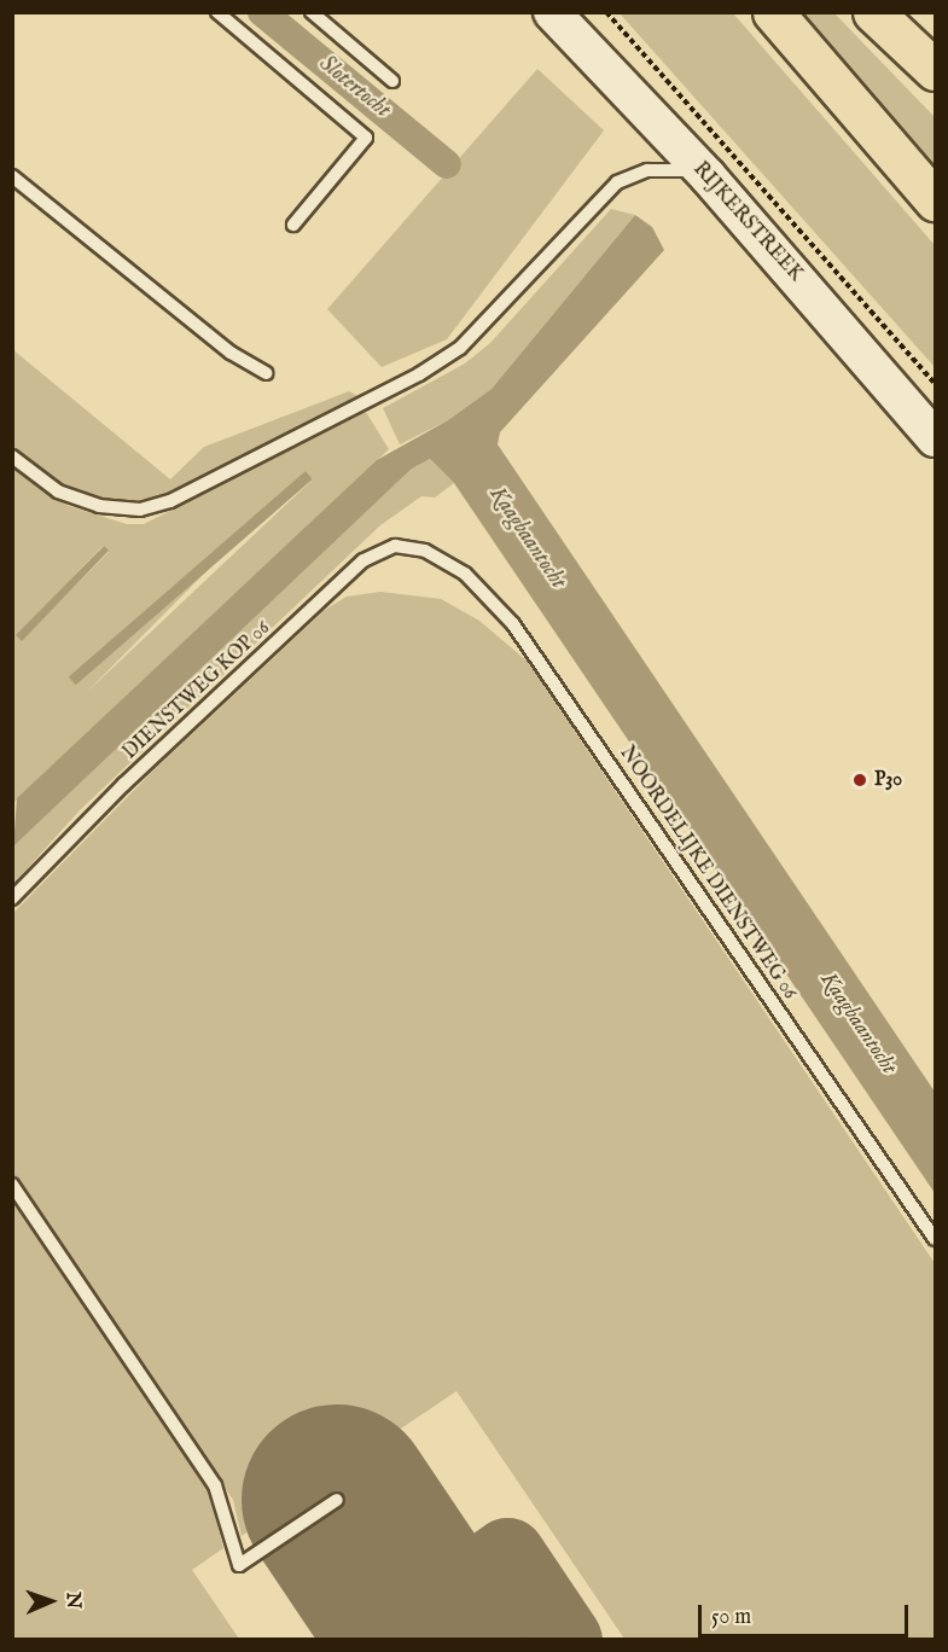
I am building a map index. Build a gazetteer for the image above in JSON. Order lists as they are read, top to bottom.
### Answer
{
  "streets": {
    "street": ["RIJKERSTREEK"],
    "lane": ["DIENSTWEG KOP 06", "NOORDELIJKE DIENSTWEG 06"]
  },
  "crossings": [
    ["DIENSTWEG KOP 06", "NOORDELIJKE DIENSTWEG 06"]
  ],
  "water": ["Slotertocht", "Kaagbaantocht"],
  "places": ["P30"],
  "scale_bar": "50 m",
  "north": "right"
}
